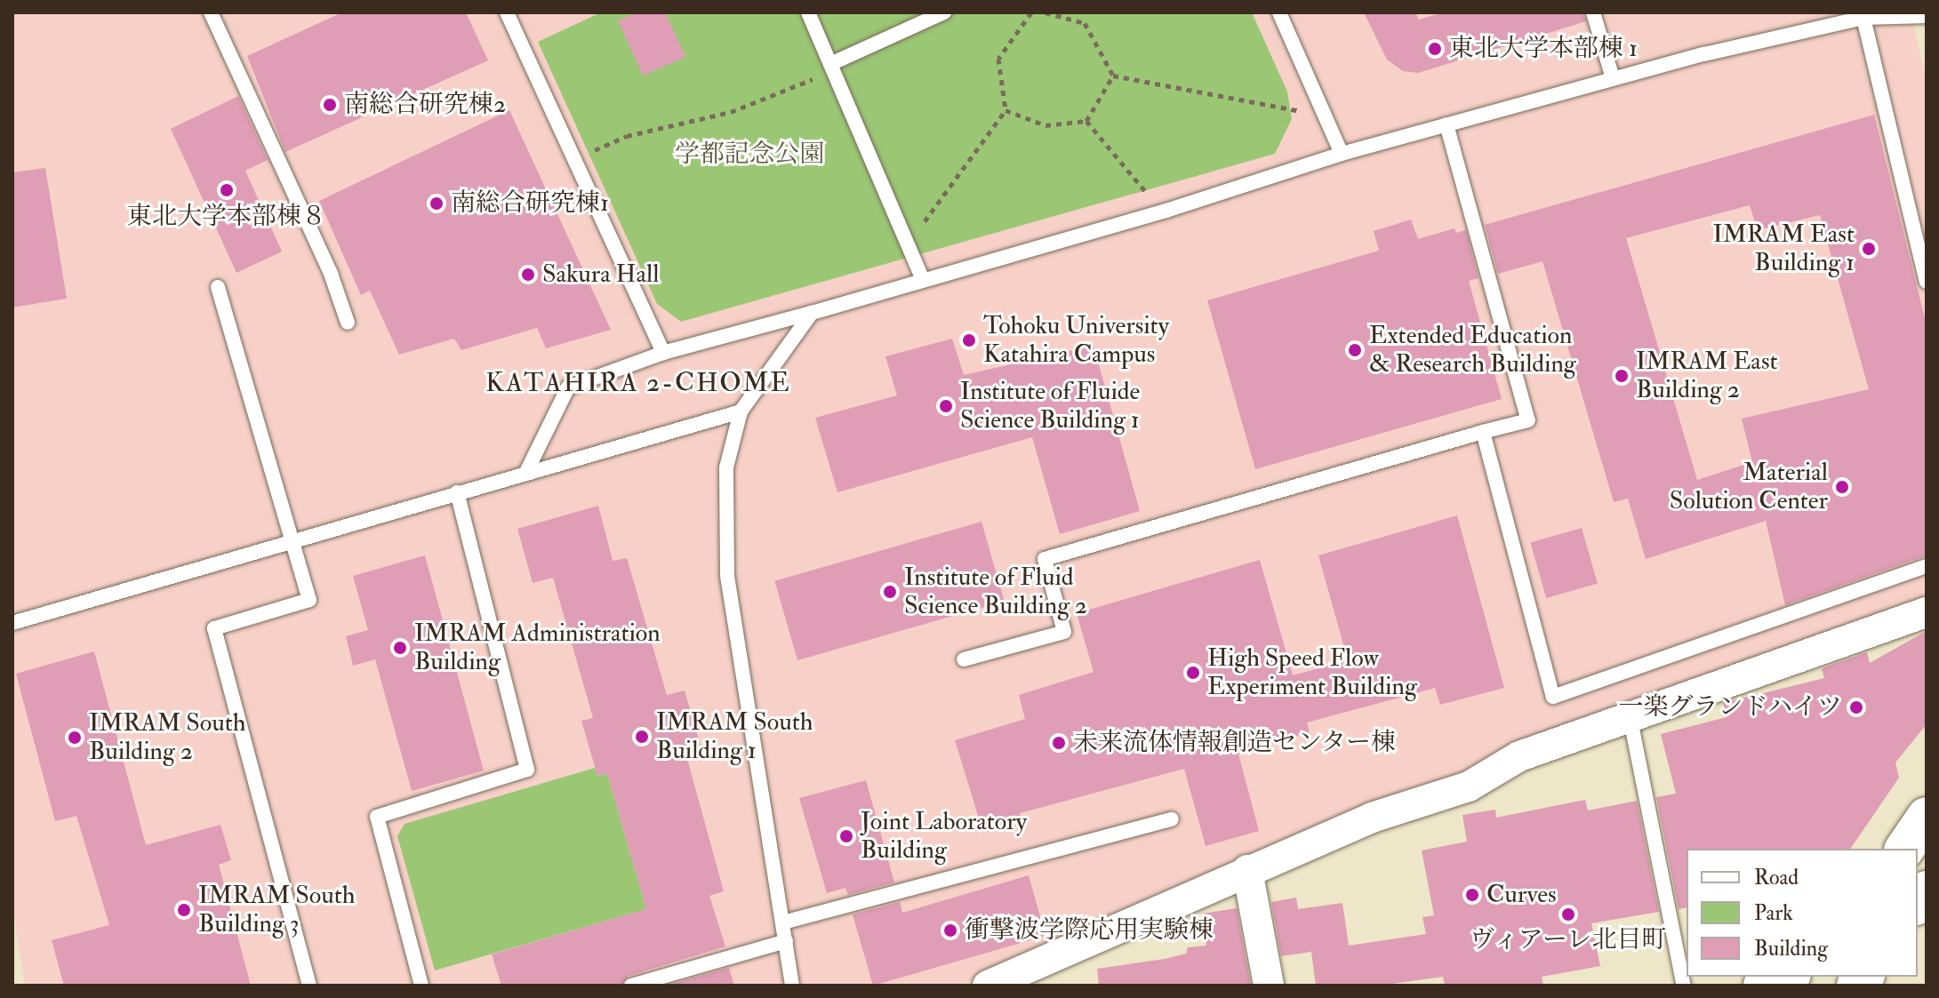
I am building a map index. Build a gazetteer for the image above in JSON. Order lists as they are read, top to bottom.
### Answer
{
  "districts": ["KATAHIRA 2-CHOME"],
  "parks": ["学都記念公園"],
  "places": [
    "東北大学本部棟 1",
    "南総合研究棟2",
    "東北大学本部棟８",
    "南総合研究棟1",
    "IMRAM East Building 1",
    "Sakura Hall",
    "Tohoku University Katahira Campus",
    "Extended Education & Research Building",
    "IMRAM East Building 2",
    "Institute of Fluide Science Building 1",
    "Material Solution Center",
    "Institute of Fluid Science Building 2",
    "IMRAM Administration Building",
    "High Speed Flow Experiment Building",
    "一楽グランドハイツ",
    "IMRAM South Building 1",
    "IMRAM South Building 2",
    "未来流体情報創造センター棟",
    "Joint Laboratory Building",
    "Curves",
    "IMRAM South Building 3",
    "ヴィアーレ北目町",
    "衝撃波学際応用実験棟"
  ],
  "legend": ["Road", "Park", "Building"]
}
